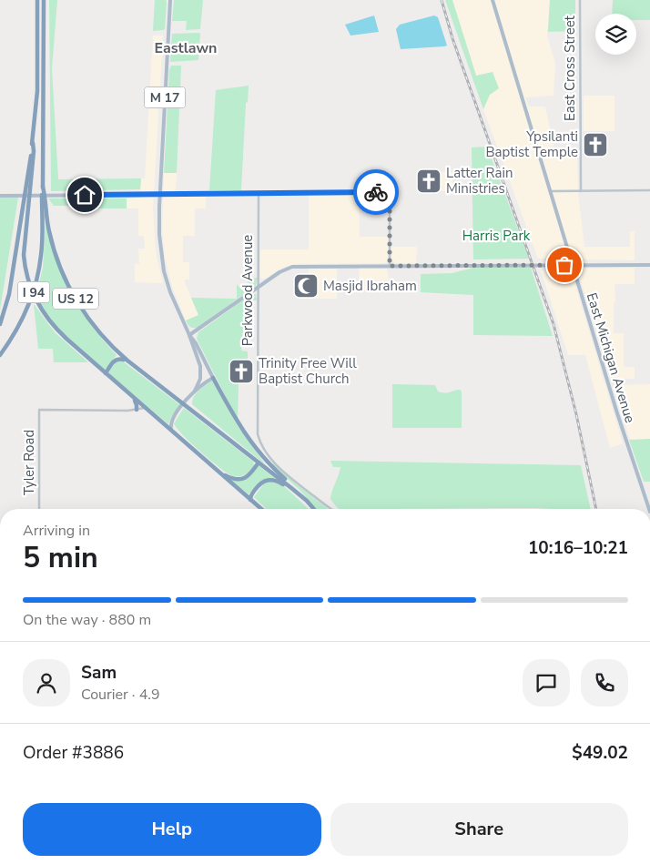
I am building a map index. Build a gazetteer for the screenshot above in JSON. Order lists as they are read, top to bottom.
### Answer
{
  "streets": {
    "highway": ["I 94", "US 12"],
    "main road": ["M 17", "East Michigan Avenue"],
    "street": ["East Cross Street", "Parkwood Avenue", "Tyler Road"]
  },
  "crossings": [
    ["M 17", "US 12"],
    ["I 94", "US 12"]
  ],
  "districts": ["Eastlawn"],
  "parks": ["Harris Park"],
  "places": {
    "church": ["Ypsilanti Baptist Temple", "Latter Rain Ministries", "Trinity Free Will Baptist Church"],
    "mosque": ["Masjid Ibraham"]
  },
  "page": {
    "heading": ["5 min", "Arriving in", "10:16–10:21"],
    "panel": [
      "Sam",
      "Courier · 4.9",
      "Order #3886",
      "$49.02"
    ],
    "bar": "On the way · 880 m",
    "buttons": ["Help", "Share"]
  }
}
